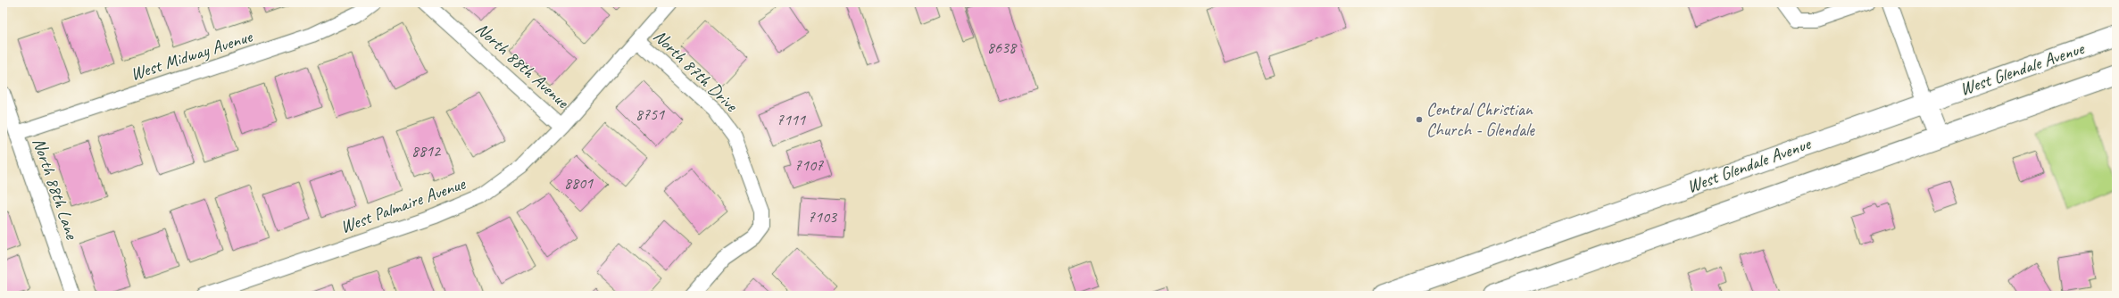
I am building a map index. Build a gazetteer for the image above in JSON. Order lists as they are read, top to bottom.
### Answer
{
  "streets": {
    "main road": ["West Glendale Avenue"],
    "street": [
      "West Midway Avenue",
      "North 88th Avenue",
      "North 87th Drive",
      "North 88th Lane",
      "West Palmaire Avenue"
    ]
  },
  "crossings": [
    ["West Midway Avenue", "North 88th Lane"],
    ["North 88th Avenue", "West Palmaire Avenue"],
    ["North 87th Drive", "West Palmaire Avenue"]
  ],
  "places": ["Central Christian Church - Glendale"],
  "house_numbers": [
    "8638",
    "8751",
    "7111",
    "8812",
    "7107",
    "8801",
    "7103"
  ]
}
